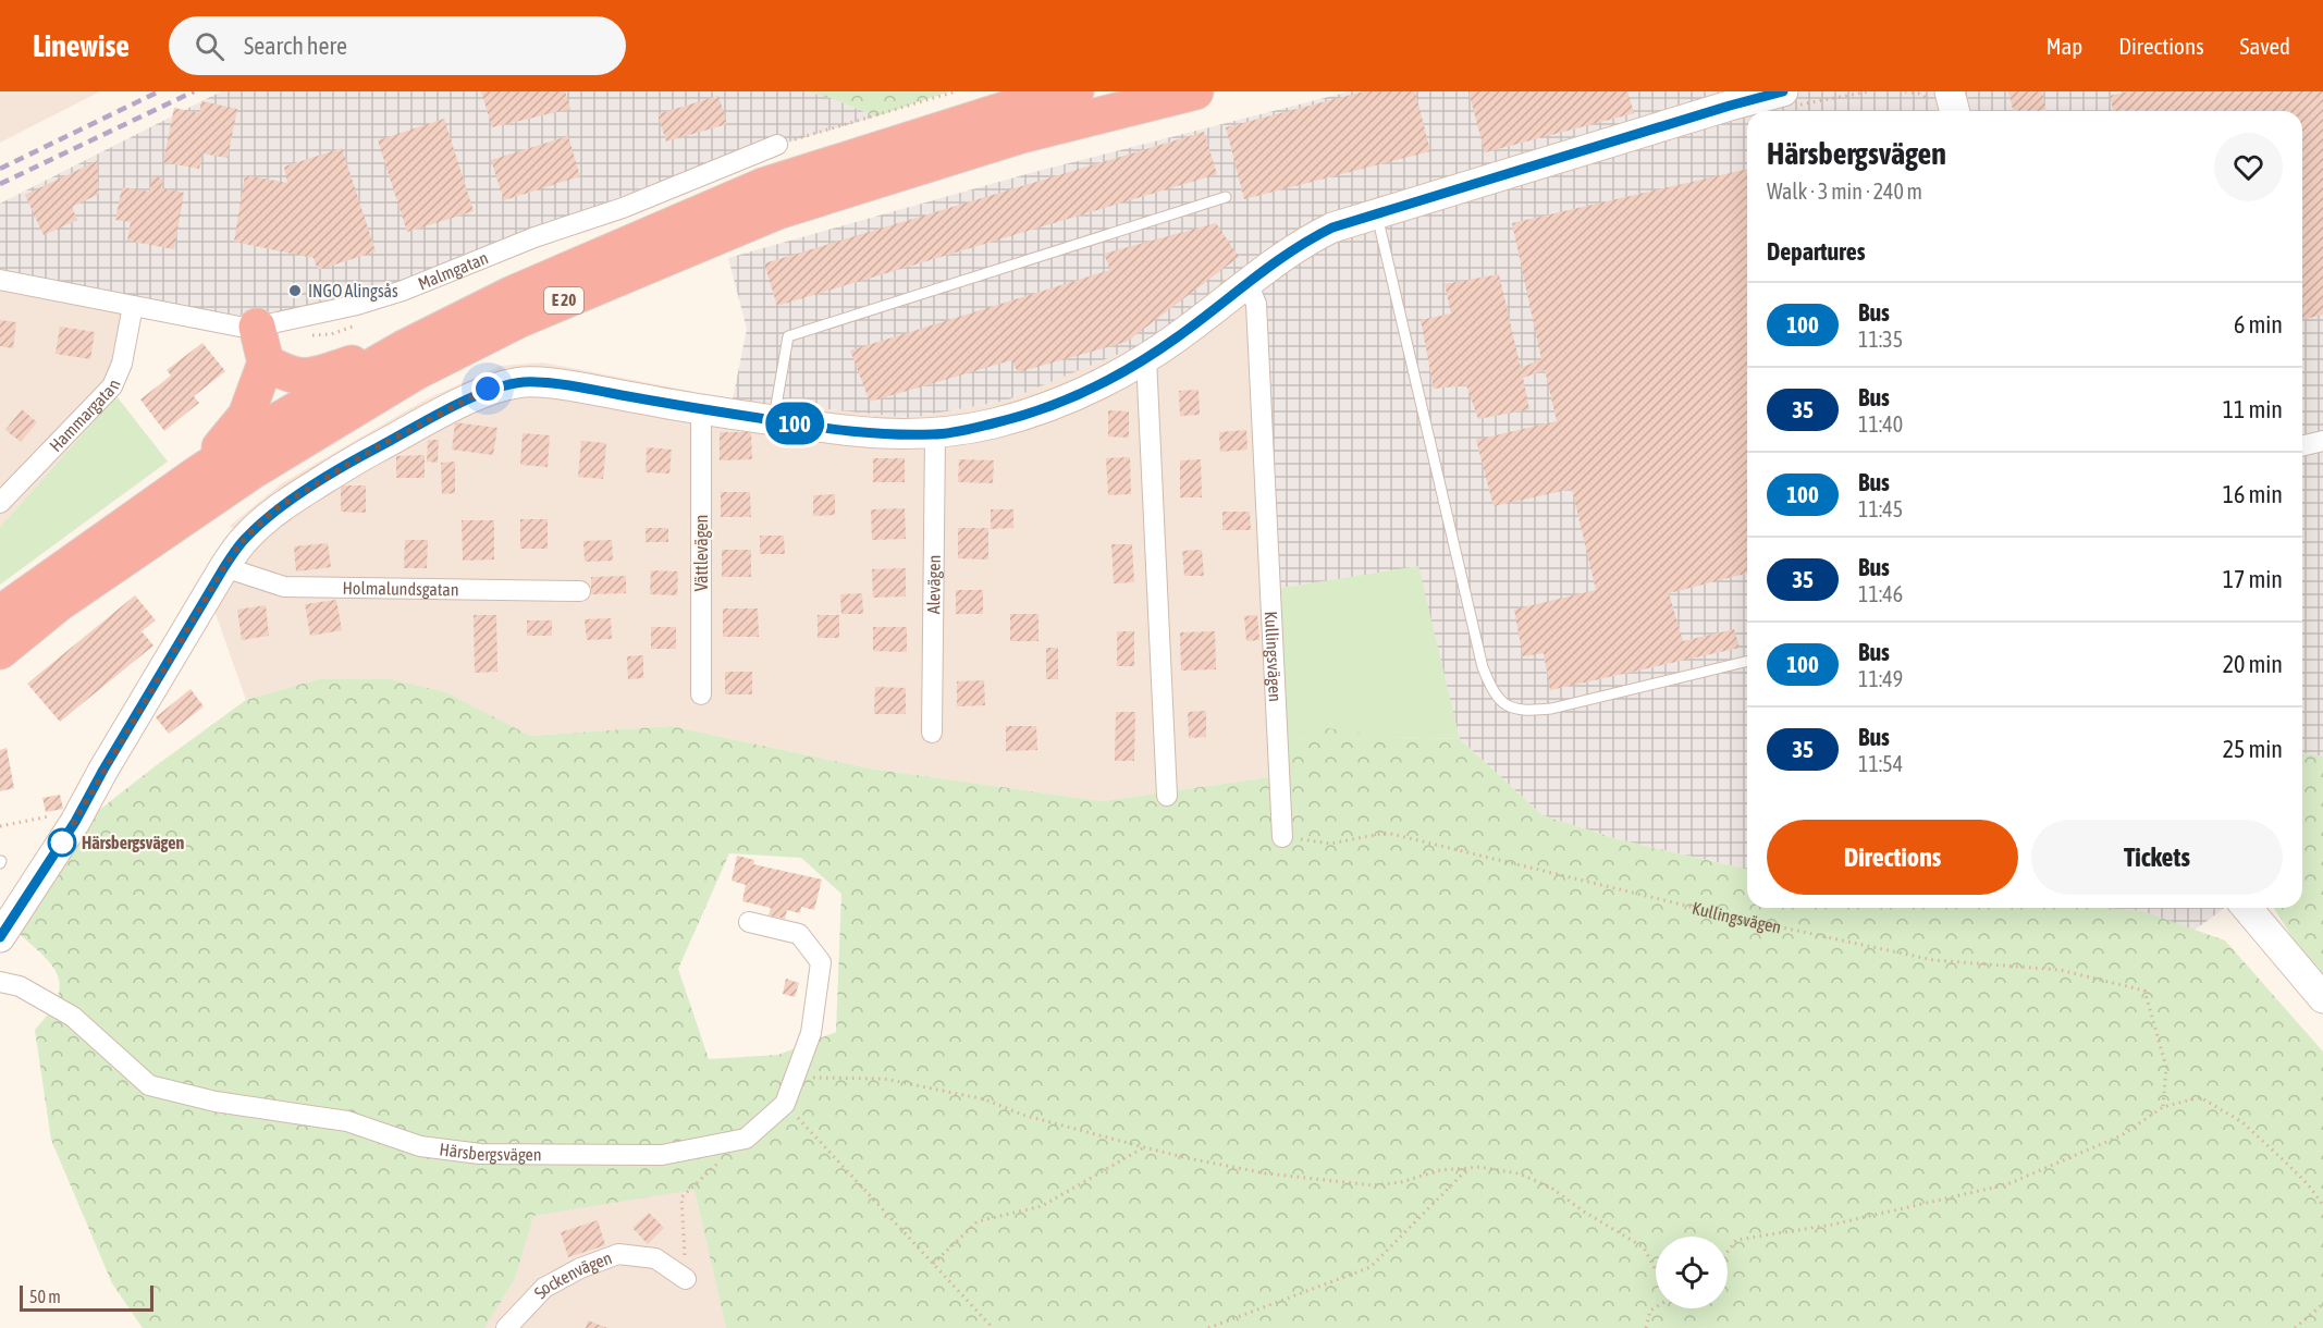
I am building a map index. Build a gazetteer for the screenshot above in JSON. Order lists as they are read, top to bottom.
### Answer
{
  "streets": {
    "highway": ["E 20"],
    "street": [
      "Malmgatan",
      "Hammargatan",
      "Vättlevägen",
      "Alevägen",
      "Holmalundsgatan",
      "Kullingsvägen",
      "Härsbergsvägen",
      "Sockenvägen"
    ]
  },
  "crossings": [
    ["Malmgatan", "Hammargatan"]
  ],
  "places": ["INGO Alingsås", "Härsbergsvägen"],
  "lines": ["bus line 100"],
  "scale_bar": "50 m",
  "page": {
    "header": "Linewise",
    "search": "Search here",
    "nav": ["Map", "Directions", "Saved"],
    "on_map": "100",
    "heading": [
      ["Härsbergsvägen", "Walk · 3 min · 240 m"],
      "Departures"
    ],
    "list": [
      {
        "mark": "100",
        "name": "Bus",
        "note": "11:35",
        "value": "6 min"
      },
      {
        "mark": "35",
        "name": "Bus",
        "note": "11:40",
        "value": "11 min"
      },
      {
        "mark": "100",
        "name": "Bus",
        "note": "11:45",
        "value": "16 min"
      },
      {
        "mark": "35",
        "name": "Bus",
        "note": "11:46",
        "value": "17 min"
      },
      {
        "mark": "100",
        "name": "Bus",
        "note": "11:49",
        "value": "20 min"
      },
      {
        "mark": "35",
        "name": "Bus",
        "note": "11:54",
        "value": "25 min"
      }
    ],
    "buttons": ["Directions", "Tickets"],
    "scale": "50 m"
  }
}
